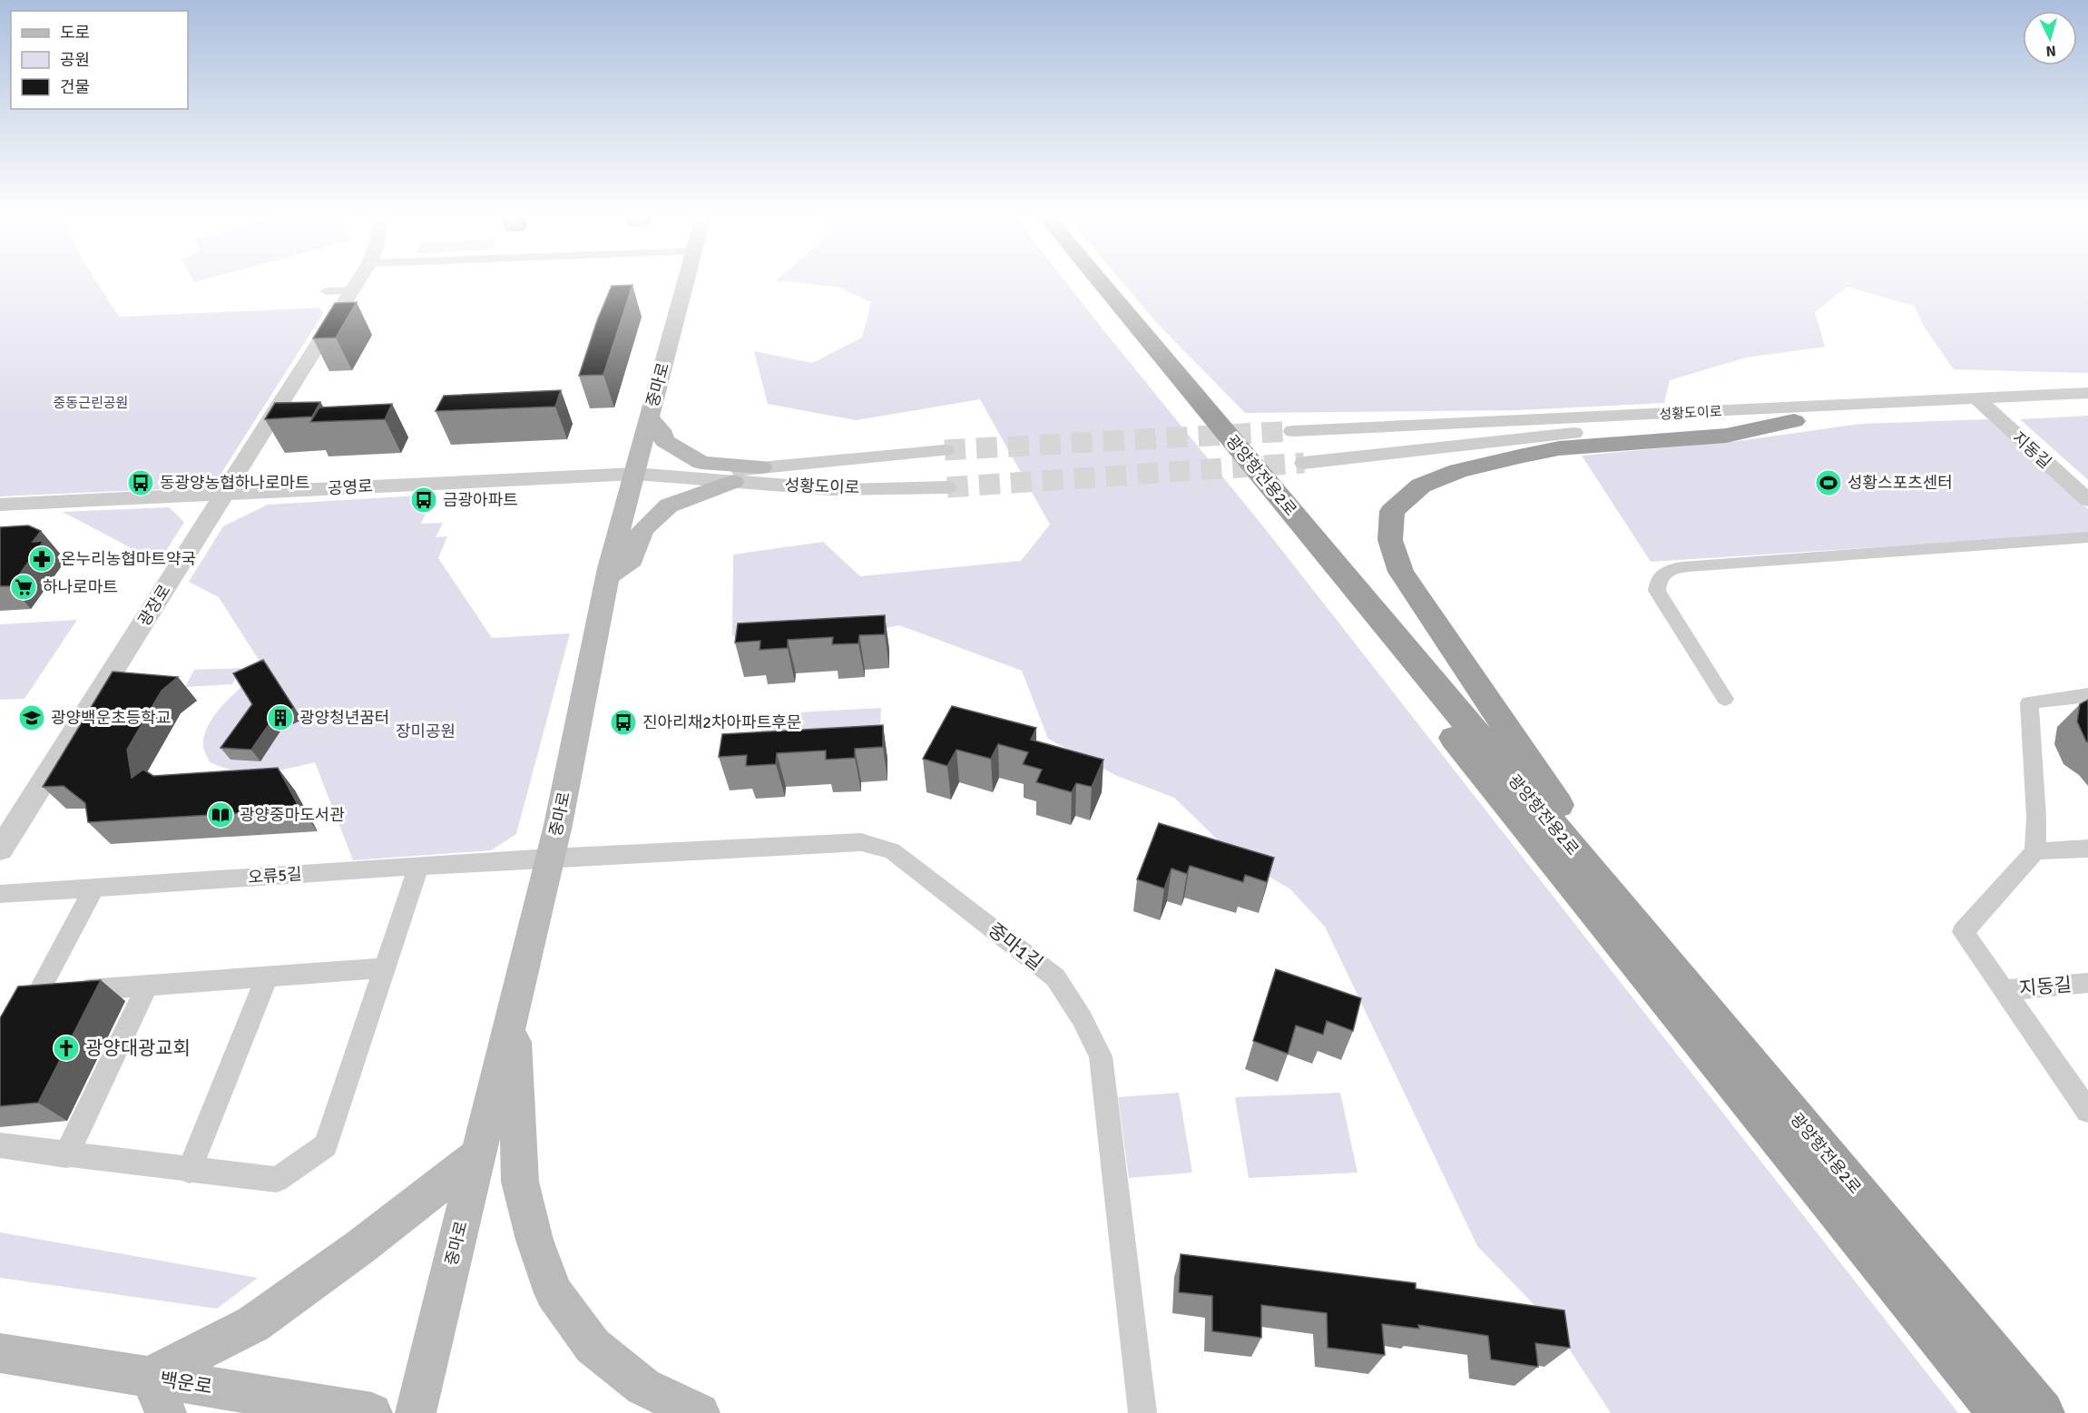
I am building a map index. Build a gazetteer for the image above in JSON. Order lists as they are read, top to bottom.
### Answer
{
  "streets": {
    "highway": ["광양항전용2로"],
    "main road": ["중마로", "백운로"],
    "street": [
      "성황도이로",
      "지동길",
      "공영로",
      "광장로",
      "오류5길",
      "중마1길"
    ]
  },
  "crossings": [
    ["중마로", "성황도이로"],
    ["중마로", "공영로"],
    ["중마로", "오류5길"],
    ["중마로", "중마1길"],
    ["성황도이로", "지동길"],
    ["성황도이로", "공영로"],
    ["공영로", "광장로"],
    ["오류5길", "중마1길"]
  ],
  "parks": ["중동근린공원", "장미공원"],
  "places": {
    "bus stop": ["동광양농협하나로마트", "금광아파트", "진아리채2차아파트후문"],
    "sports": ["성황스포츠센터"],
    "pharmacy": ["온누리농협마트약국"],
    "supermarket": ["하나로마트"],
    "school or university": ["광양백운초등학교"],
    "building": ["광양청년꿈터"],
    "library": ["광양중마도서관"],
    "church": ["광양대광교회"]
  },
  "legend": ["도로", "공원", "건물"],
  "north": "bottom"
}
